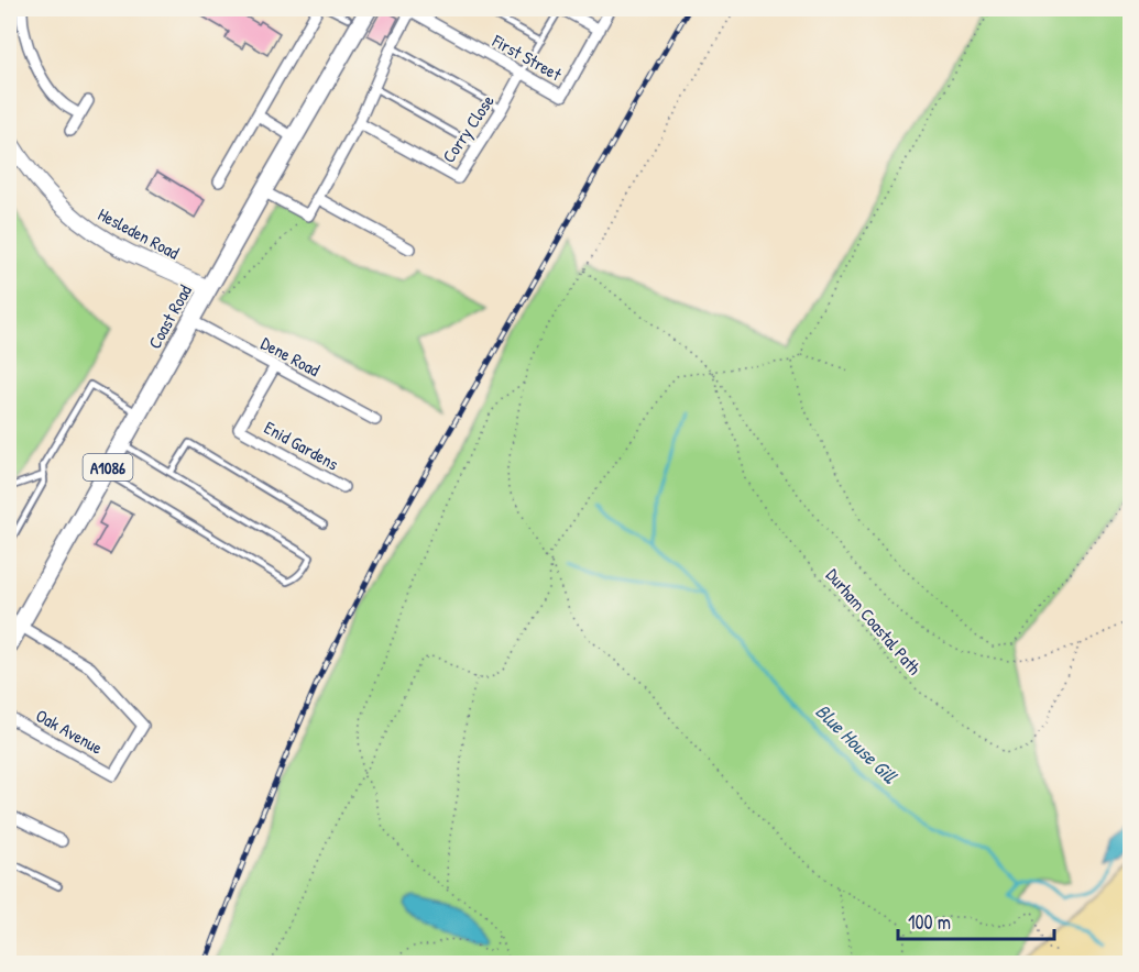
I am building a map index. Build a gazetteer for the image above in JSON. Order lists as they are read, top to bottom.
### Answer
{
  "streets": {
    "main road": ["Hesleden Road", "Coast Road", "A1086"],
    "street": [
      "First Street",
      "Corry Close",
      "Dene Road",
      "Enid Gardens",
      "Oak Avenue"
    ],
    "path": ["Durham Coastal Path"]
  },
  "crossings": [
    ["First Street", "Corry Close"],
    ["Hesleden Road", "Coast Road"],
    ["Coast Road", "Dene Road"],
    ["Coast Road", "Oak Avenue"],
    ["Dene Road", "Enid Gardens"]
  ],
  "water": ["Blue House Gill"],
  "scale_bar": "100 m"
}
